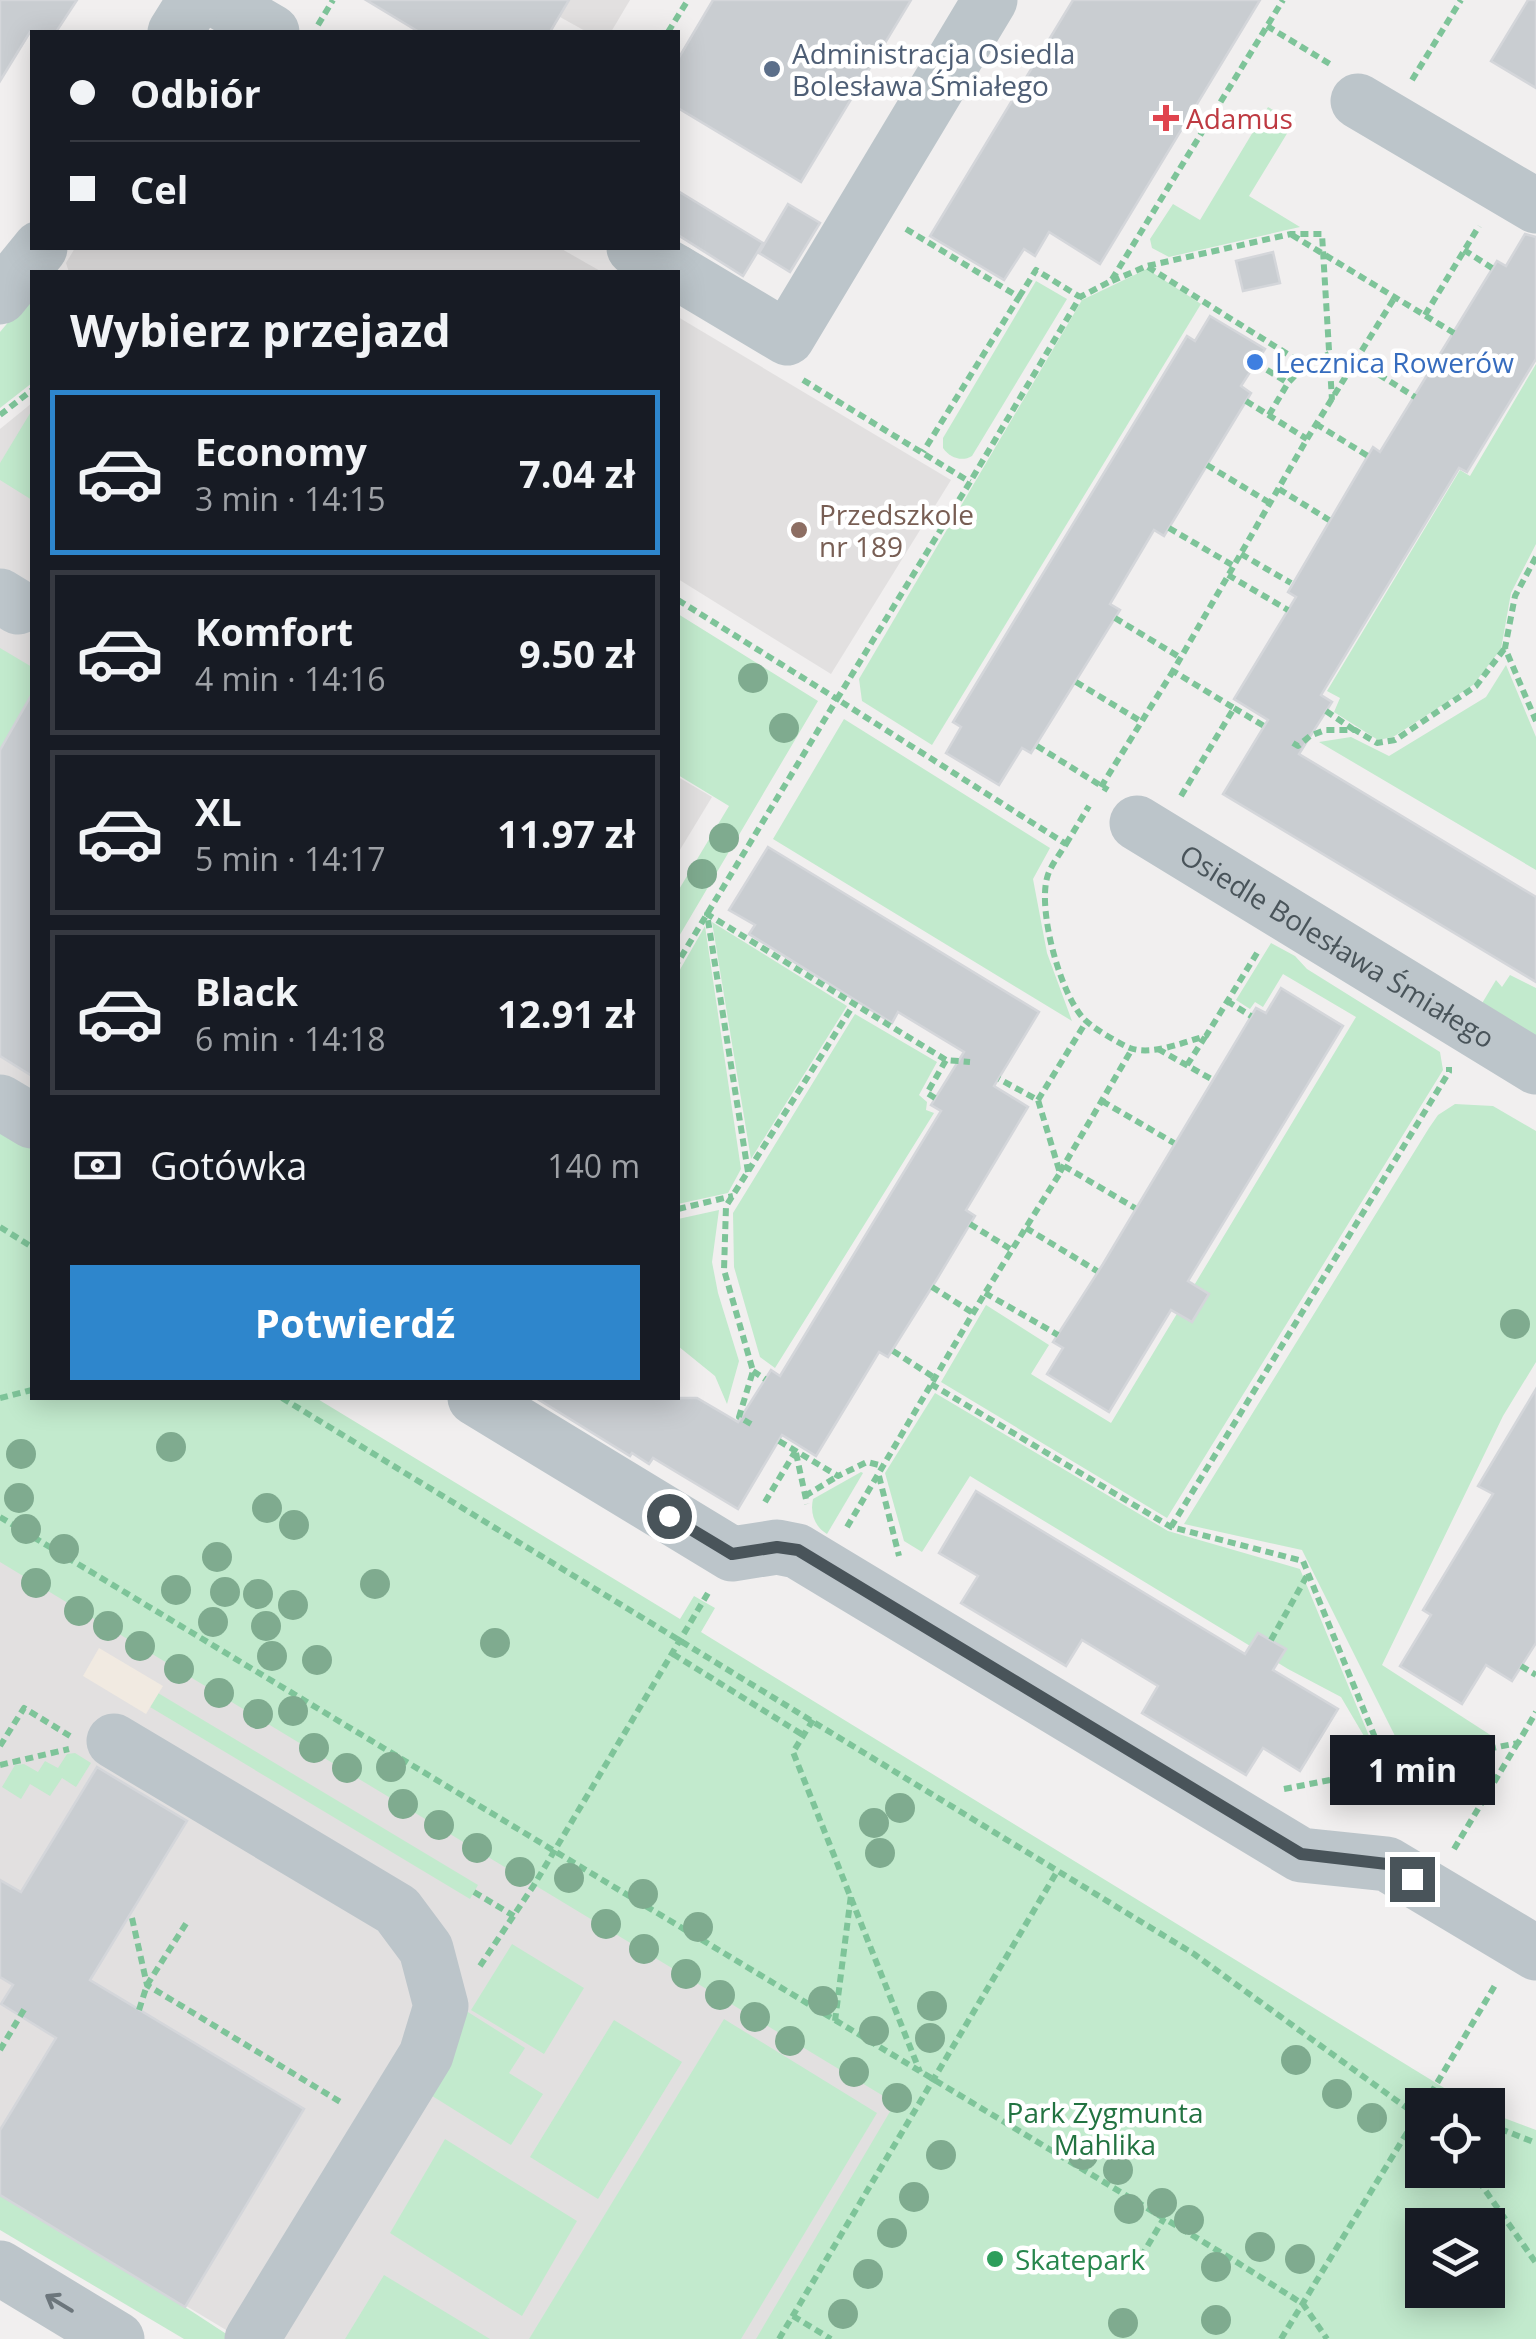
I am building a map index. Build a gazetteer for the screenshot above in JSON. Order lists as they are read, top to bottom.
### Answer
{
  "streets": {
    "street": ["Osiedle Bolesława Śmiałego"]
  },
  "parks": ["Park Zygmunta Mahlika"],
  "places": {
    "other": [
      "Administracja Osiedla Bolesława Śmiałego",
      "Lecznica Rowerów",
      "Przedszkole nr 189",
      "Skatepark"
    ],
    "health": ["Adamus"]
  },
  "page": {
    "banner": ["Odbiór", "Cel"],
    "heading": "Wybierz przejazd",
    "list": [
      {
        "name": "Economy",
        "note": "3 min · 14:15",
        "value": "7.04 zł"
      },
      {
        "name": "Komfort",
        "note": "4 min · 14:16",
        "value": "9.50 zł"
      },
      {
        "name": "XL",
        "note": "5 min · 14:17",
        "value": "11.97 zł"
      },
      {
        "name": "Black",
        "note": "6 min · 14:18",
        "value": "12.91 zł"
      }
    ],
    "pay": ["Gotówka", "140 m"],
    "buttons": "Potwierdź",
    "bubble": "1 min"
  }
}
